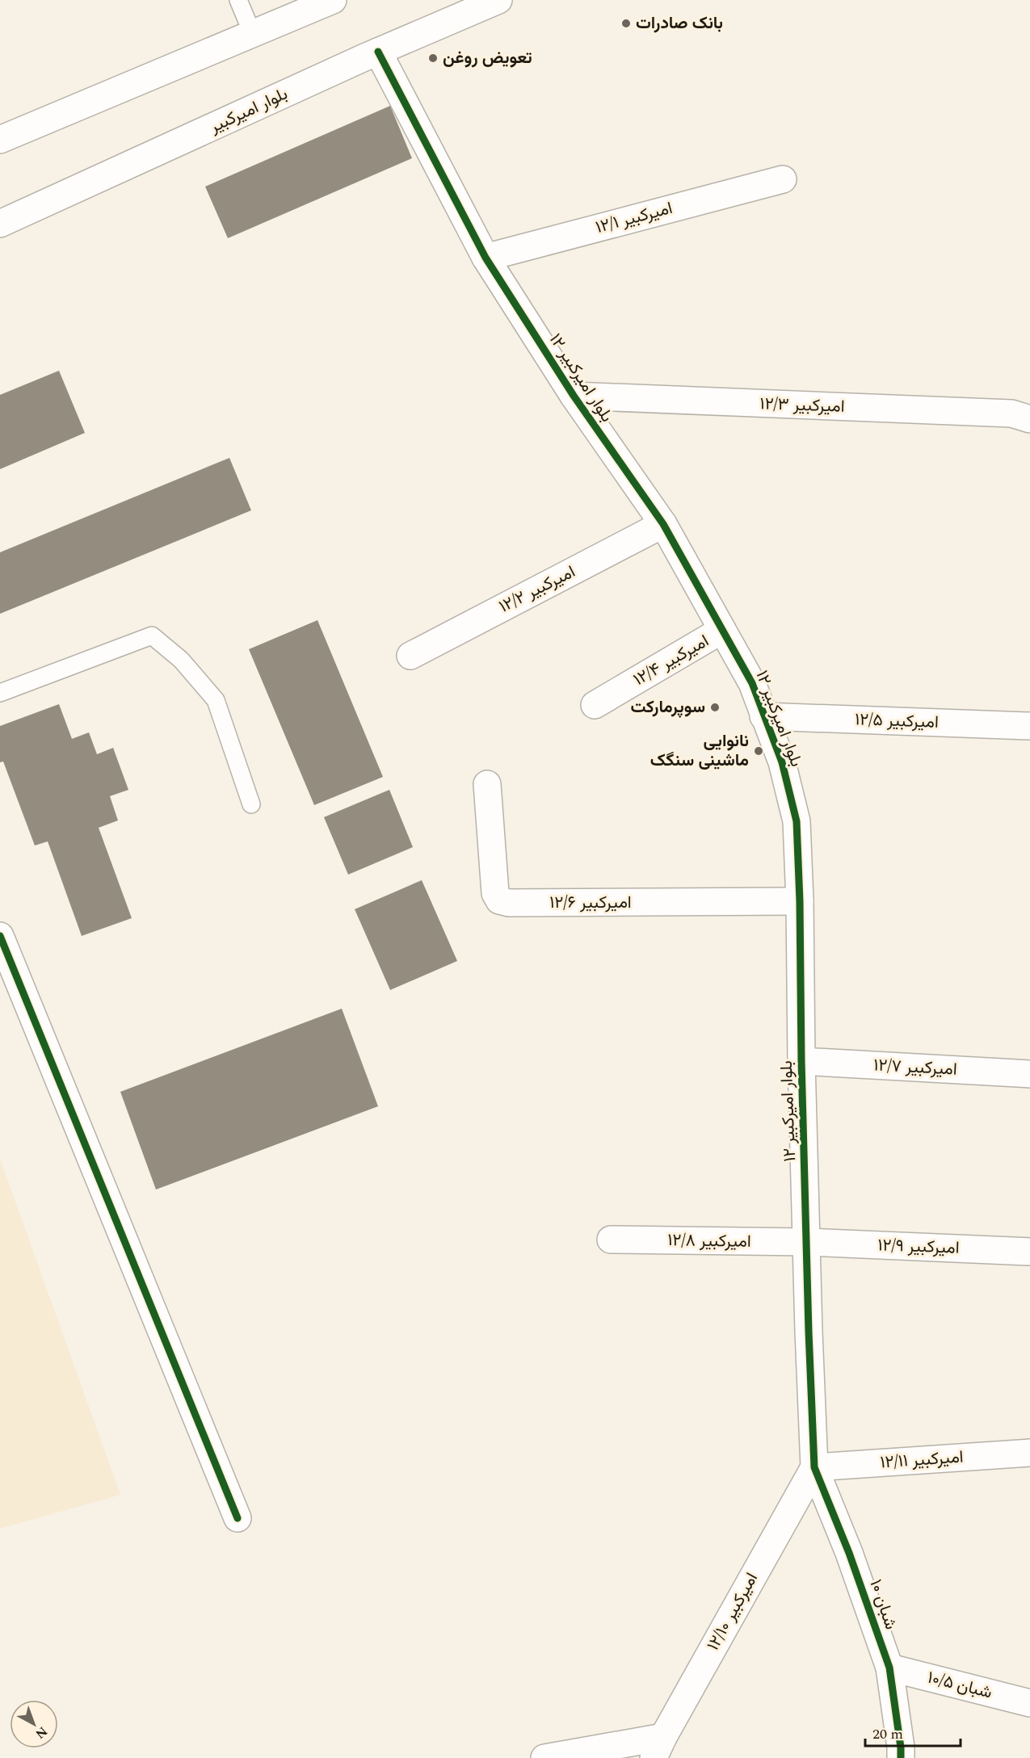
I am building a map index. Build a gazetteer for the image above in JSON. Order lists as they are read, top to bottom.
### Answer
{
  "streets": {
    "street": [
      "بلوار امیرکبیر",
      "۱۲/۱ امیرکبیر",
      "۱۲ بلوار امیرکبیر",
      "۱۲/۳ امیرکبیر",
      "۱۲/۲ امیرکبیر",
      "۱۲/۴ امیرکبیر",
      "۱۲/۵ امیرکبیر",
      "۱۲/۶ امیرکبیر",
      "۱۲/۷ امیرکبیر",
      "۱۲/۸ امیرکبیر",
      "۱۲/۹ امیرکبیر",
      "۱۲/۱۱ امیرکبیر",
      "۱۰ شبان",
      "۱۲/۱۰ امیرکبیر",
      "۱۰/۵ شبان"
    ]
  },
  "crossings": [
    ["بلوار امیرکبیر", "۱۲ بلوار امیرکبیر"],
    ["۱۲/۱ امیرکبیر", "۱۲ بلوار امیرکبیر"],
    ["۱۲ بلوار امیرکبیر", "۱۲/۳ امیرکبیر"],
    ["۱۲ بلوار امیرکبیر", "۱۲/۲ امیرکبیر"],
    ["۱۲ بلوار امیرکبیر", "۱۲/۴ امیرکبیر"],
    ["۱۲ بلوار امیرکبیر", "۱۲/۵ امیرکبیر"],
    ["۱۲ بلوار امیرکبیر", "۱۲/۶ امیرکبیر"],
    ["۱۲ بلوار امیرکبیر", "۱۲/۷ امیرکبیر"],
    ["۱۲ بلوار امیرکبیر", "۱۲/۸ امیرکبیر"],
    ["۱۲ بلوار امیرکبیر", "۱۲/۹ امیرکبیر"],
    ["۱۲ بلوار امیرکبیر", "۱۲/۱۱ امیرکبیر"],
    ["۱۲ بلوار امیرکبیر", "۱۰ شبان"],
    ["۱۲ بلوار امیرکبیر", "۱۲/۱۰ امیرکبیر"],
    ["۱۲/۸ امیرکبیر", "۱۲/۹ امیرکبیر"],
    ["۱۲/۱۱ امیرکبیر", "۱۰ شبان"],
    ["۱۲/۱۱ امیرکبیر", "۱۲/۱۰ امیرکبیر"],
    ["۱۰ شبان", "۱۲/۱۰ امیرکبیر"],
    ["۱۰ شبان", "۱۰/۵ شبان"]
  ],
  "places": [
    "بانک صادرات",
    "تعویض روغن",
    "سوپرمارکت",
    "نانوایی ماشینی سنگک"
  ],
  "scale_bar": "20 m",
  "north": "bottom right"
}
